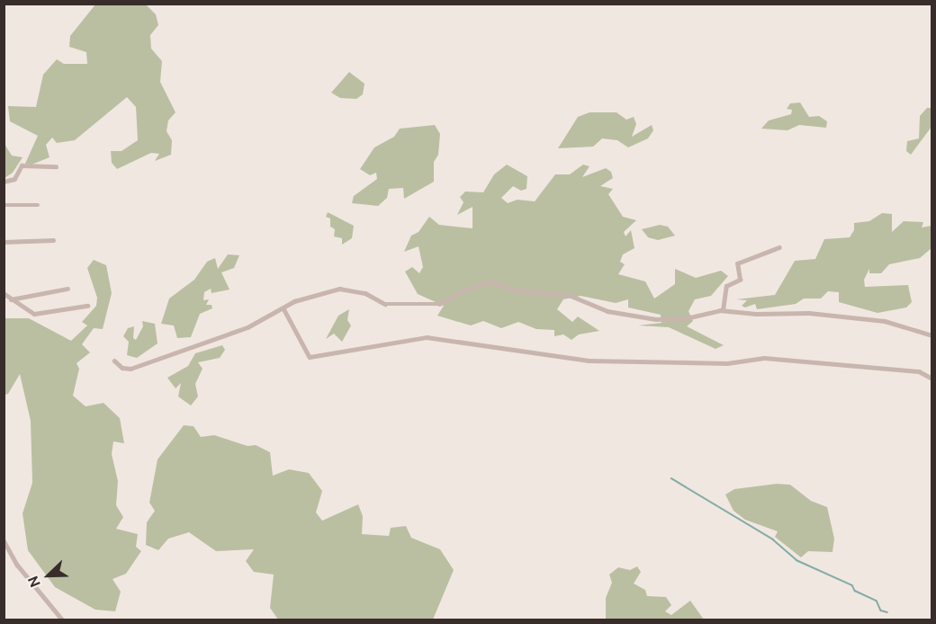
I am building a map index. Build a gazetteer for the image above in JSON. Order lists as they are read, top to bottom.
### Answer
{
  "north": "bottom left"
}
